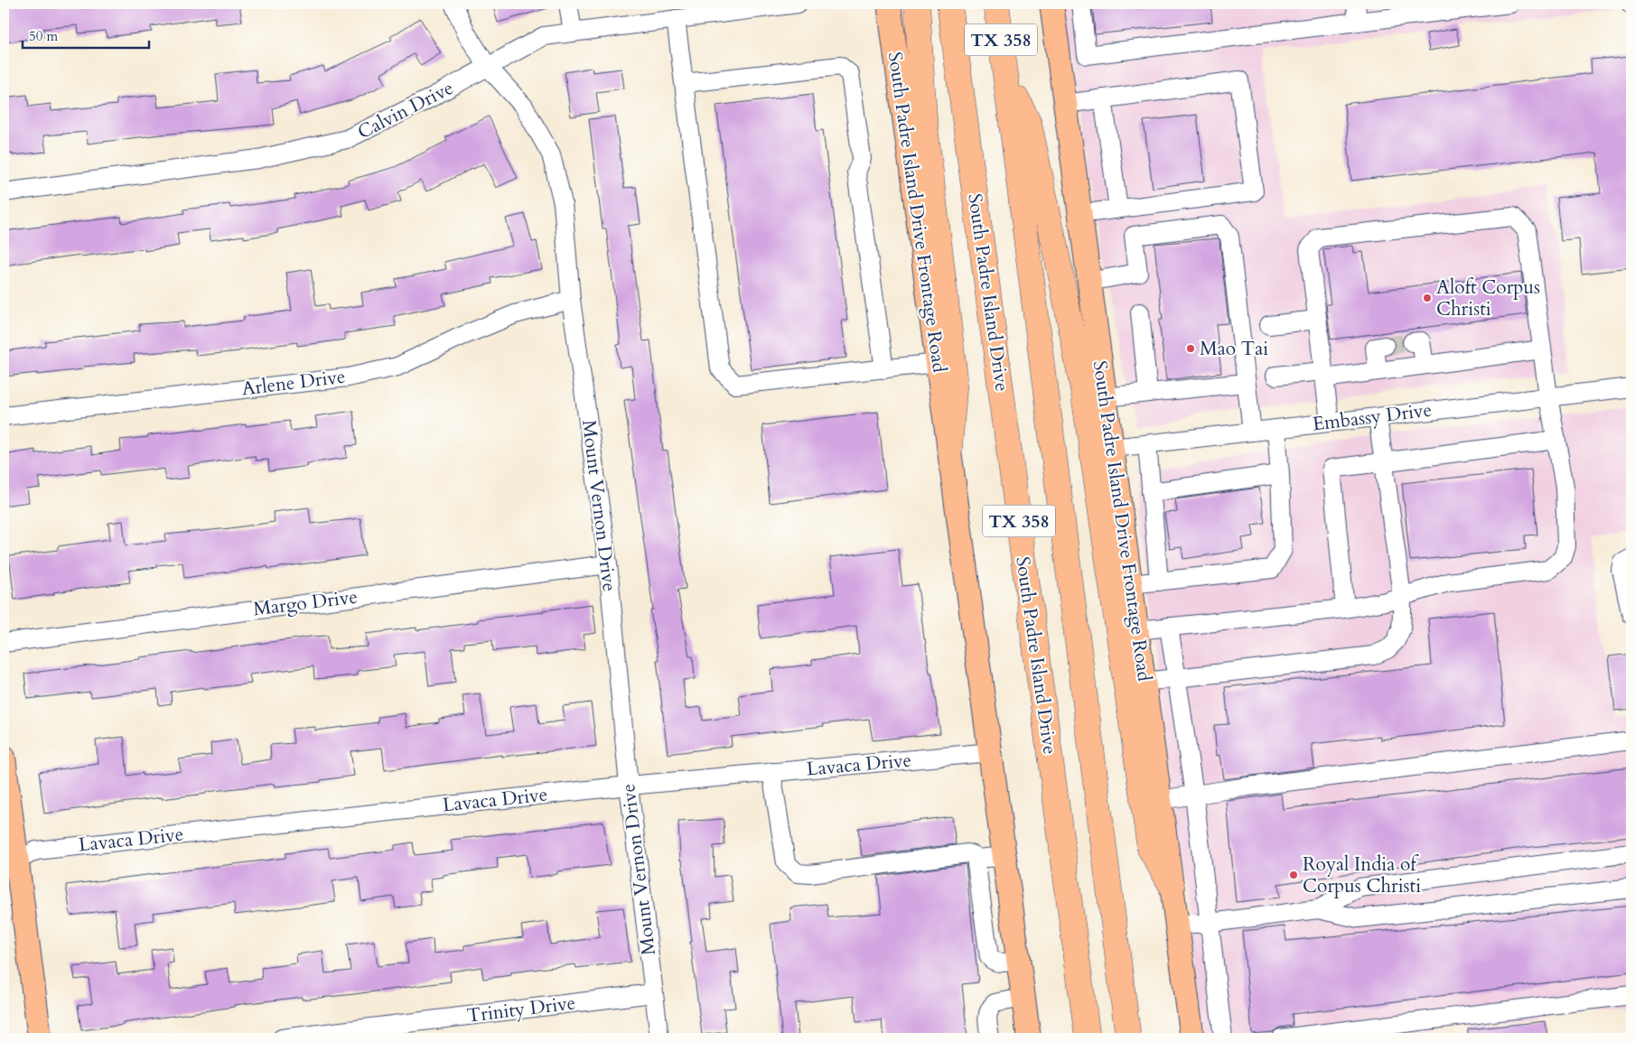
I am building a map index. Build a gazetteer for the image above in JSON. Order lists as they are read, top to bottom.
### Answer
{
  "streets": {
    "highway": ["TX 358", "South Padre Island Drive"],
    "main road": ["South Padre Island Drive Frontage Road"],
    "street": [
      "Calvin Drive",
      "Arlene Drive",
      "Embassy Drive",
      "Mount Vernon Drive",
      "Margo Drive",
      "Lavaca Drive",
      "Trinity Drive"
    ]
  },
  "crossings": [
    ["Calvin Drive", "Mount Vernon Drive"],
    ["South Padre Island Drive Frontage Road", "Embassy Drive"],
    ["South Padre Island Drive Frontage Road", "Lavaca Drive"],
    ["Arlene Drive", "Mount Vernon Drive"],
    ["Mount Vernon Drive", "Margo Drive"],
    ["Mount Vernon Drive", "Lavaca Drive"],
    ["Mount Vernon Drive", "Trinity Drive"]
  ],
  "places": ["Aloft Corpus Christi", "Mao Tai", "Royal India of Corpus Christi"],
  "scale_bar": "50 m"
}
